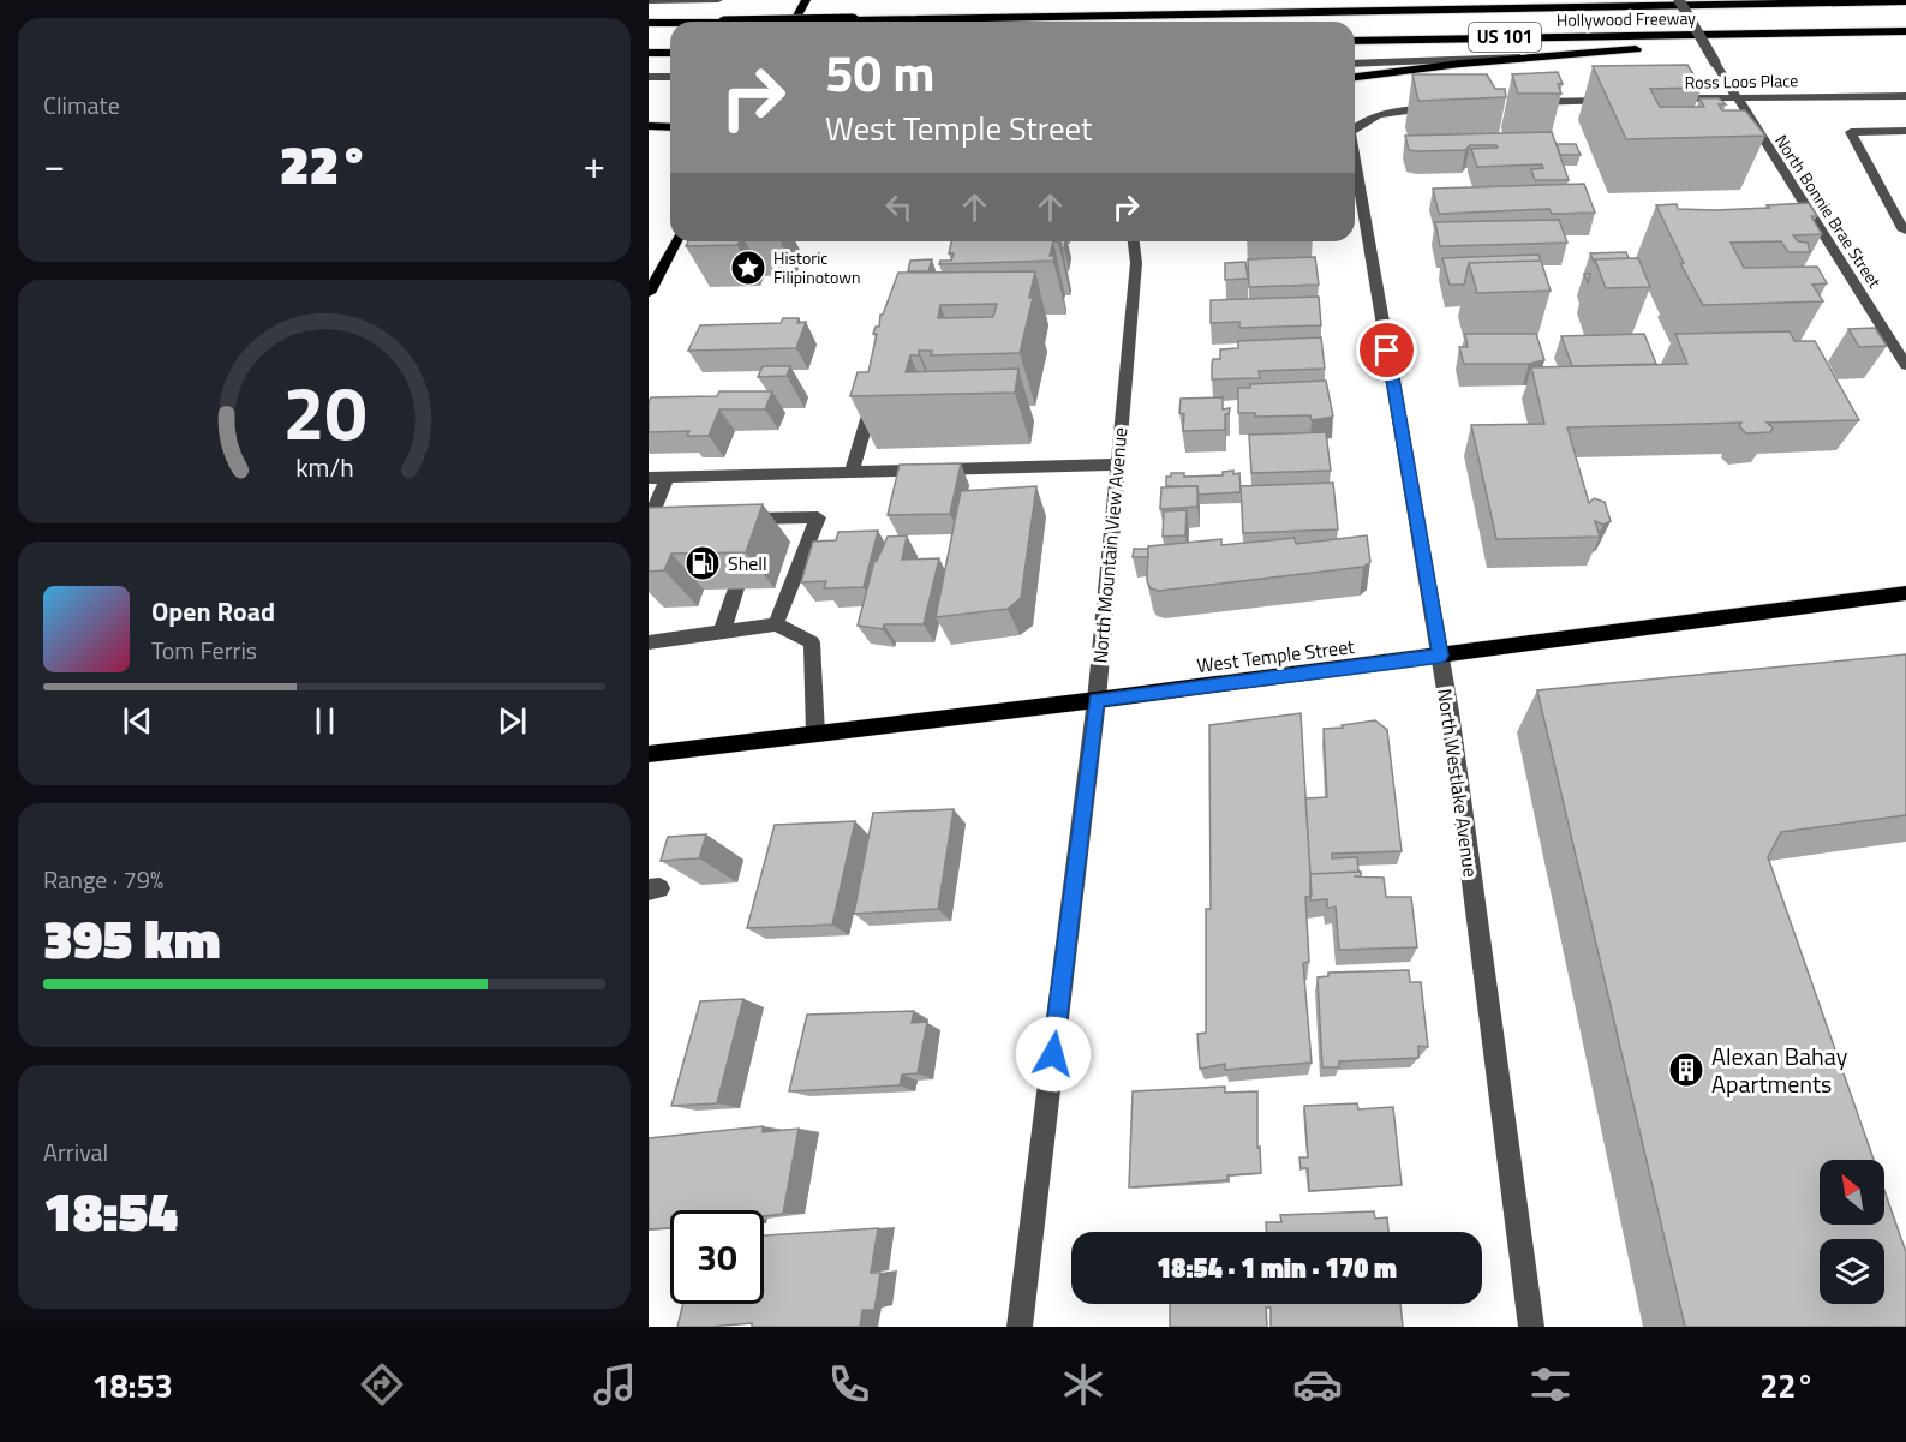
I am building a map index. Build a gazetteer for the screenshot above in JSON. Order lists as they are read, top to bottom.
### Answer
{
  "streets": {
    "highway": ["Hollywood Freeway", "US 101"],
    "main road": ["West Temple Street"],
    "street": [
      "Ross Loos Place",
      "North Bonnie Brae Street",
      "North Mountain View Avenue",
      "North Westlake Avenue"
    ]
  },
  "crossings": [
    ["Ross Loos Place", "North Bonnie Brae Street"],
    ["North Mountain View Avenue", "West Temple Street"],
    ["West Temple Street", "North Westlake Avenue"]
  ],
  "places": {
    "place": ["Historic Filipinotown"],
    "fuel station": ["Shell"],
    "building": ["Alexan Bahay Apartments"]
  },
  "north": "top left",
  "page": {
    "tile": [
      "Climate",
      ["Range · 79%", "395 km"],
      ["Arrival", "18:54"]
    ],
    "turn": ["50 m", "West Temple Street"],
    "heat": ["−", "22°", "+"],
    "song": ["Open Road", "Tom Ferris"],
    "limit": "30",
    "trip": "18:54 · 1 min · 170 m",
    "tabs": ["18:53", "22°"],
    "gauge": ["20", "km/h"]
  }
}
